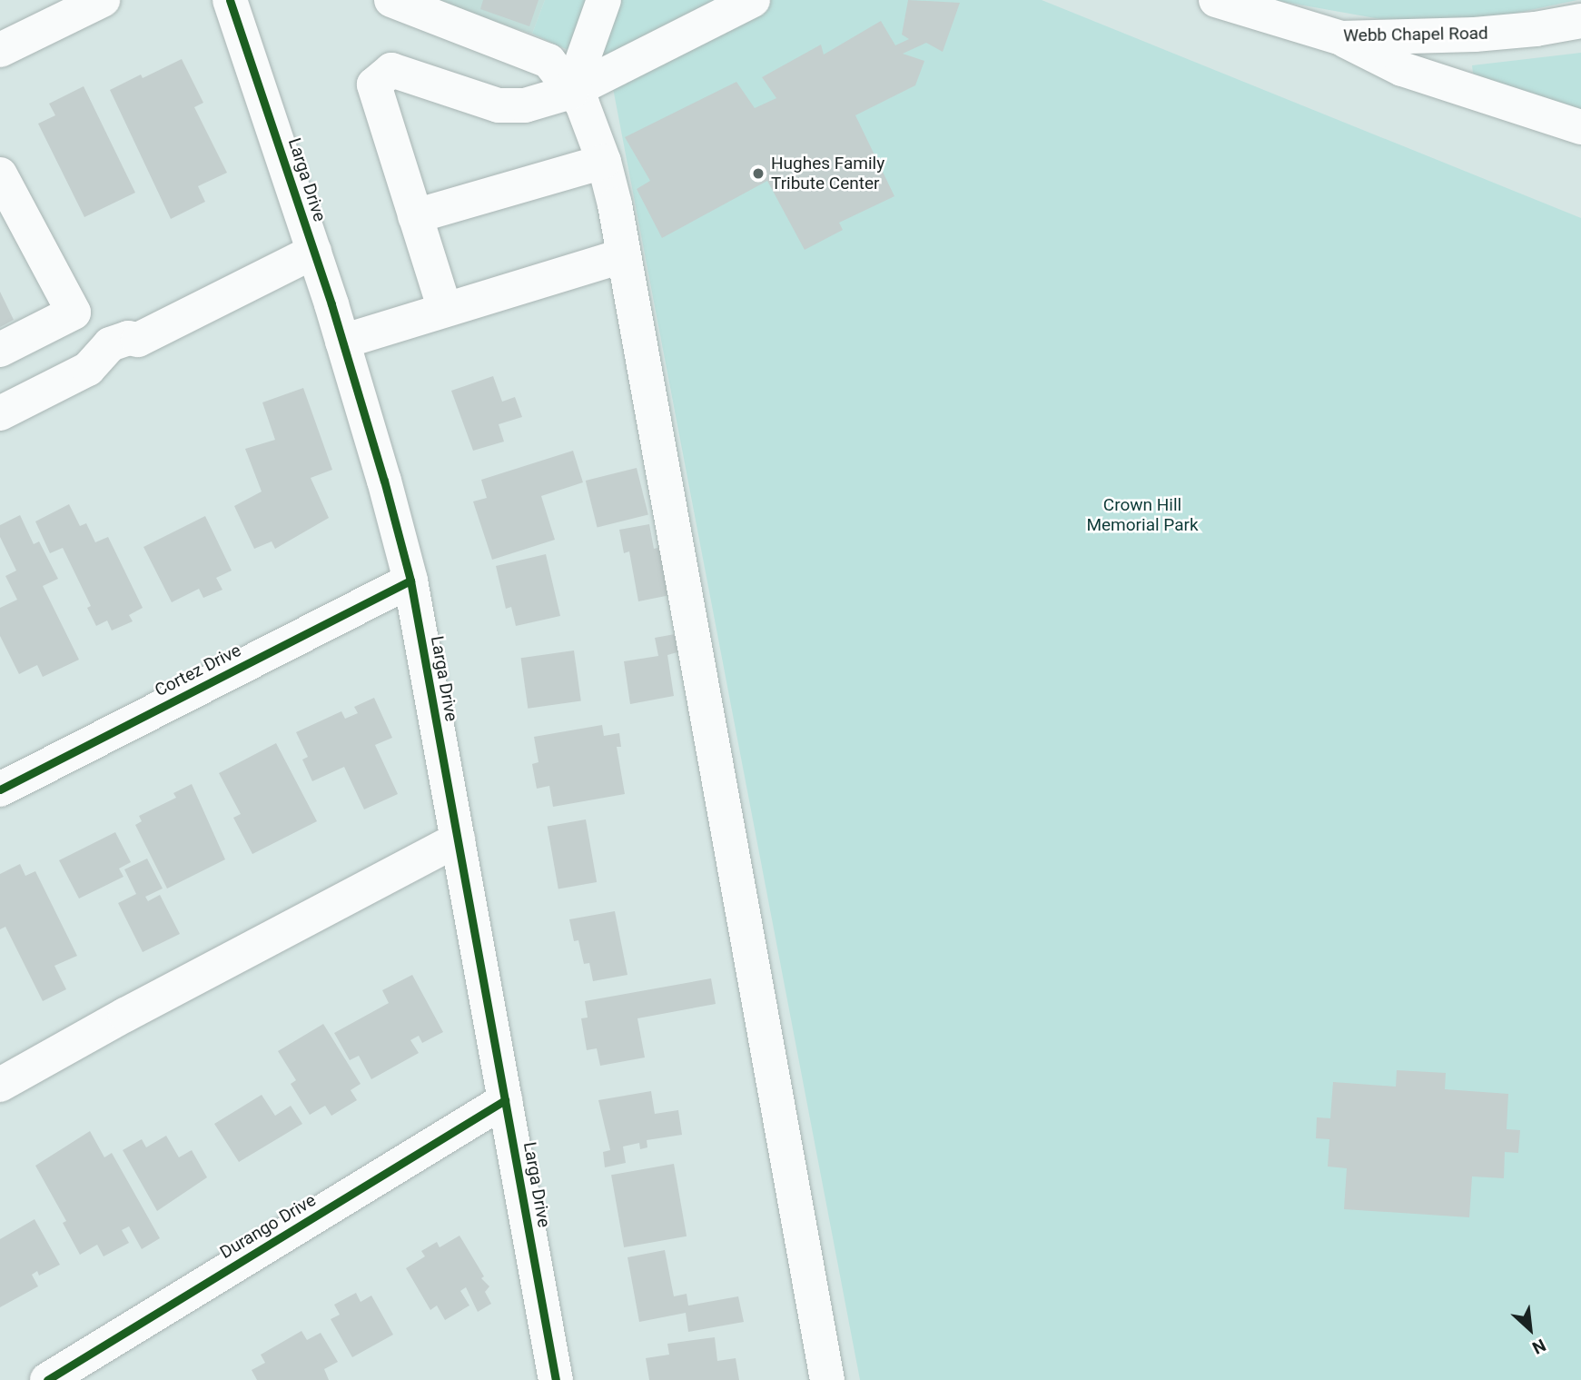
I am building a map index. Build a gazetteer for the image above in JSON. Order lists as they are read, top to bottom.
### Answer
{
  "streets": {
    "street": [
      "Webb Chapel Road",
      "Larga Drive",
      "Cortez Drive",
      "Durango Drive"
    ]
  },
  "crossings": [
    ["Larga Drive", "Cortez Drive"],
    ["Larga Drive", "Durango Drive"]
  ],
  "parks": ["Crown Hill Memorial Park"],
  "places": ["Hughes Family Tribute Center"],
  "north": "bottom right"
}
